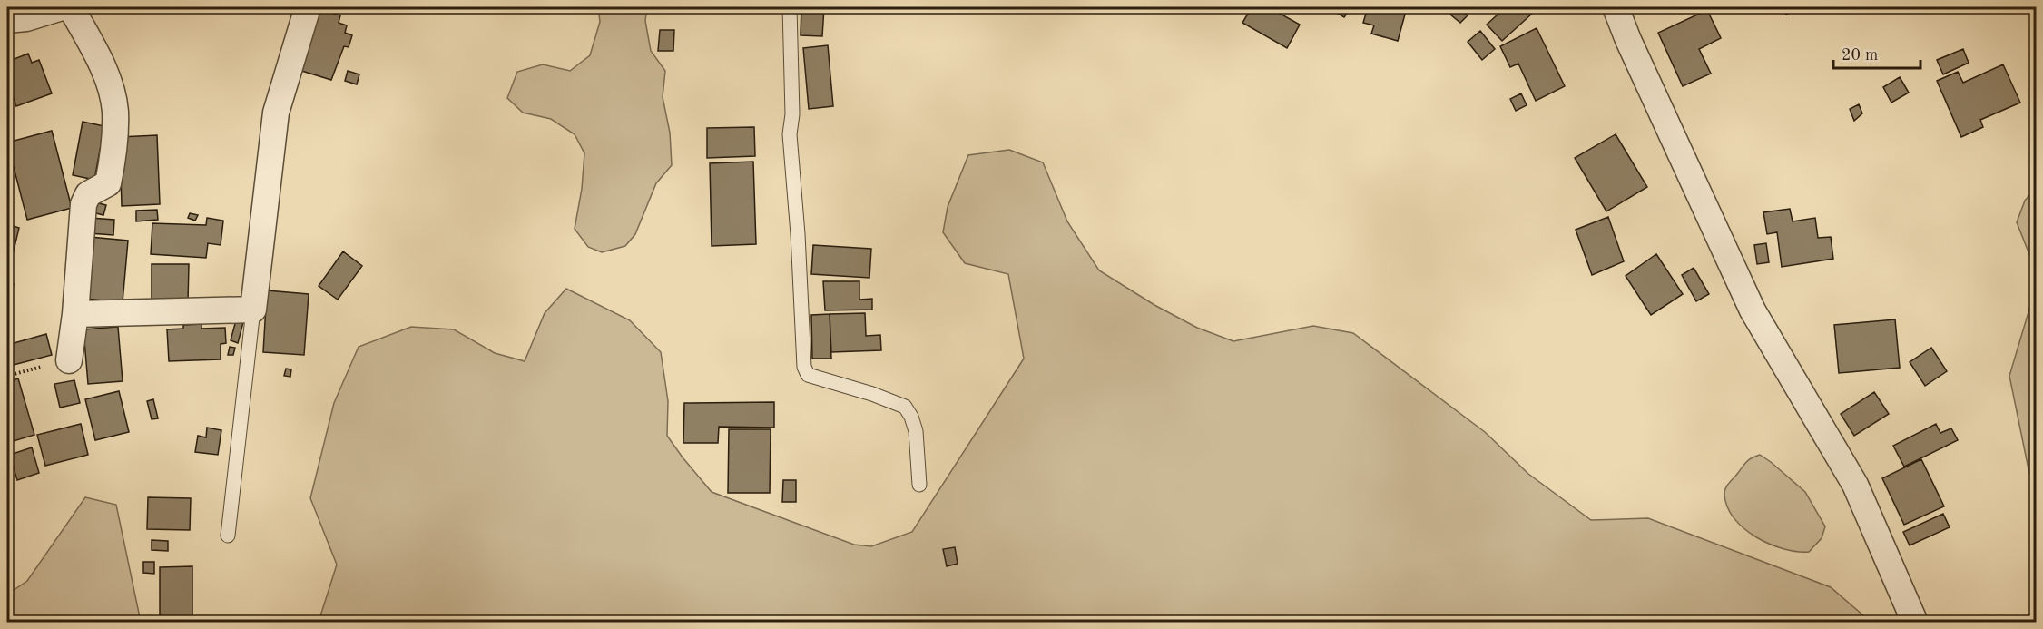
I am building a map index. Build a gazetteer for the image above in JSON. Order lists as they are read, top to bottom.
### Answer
{
  "scale_bar": "20 m"
}
